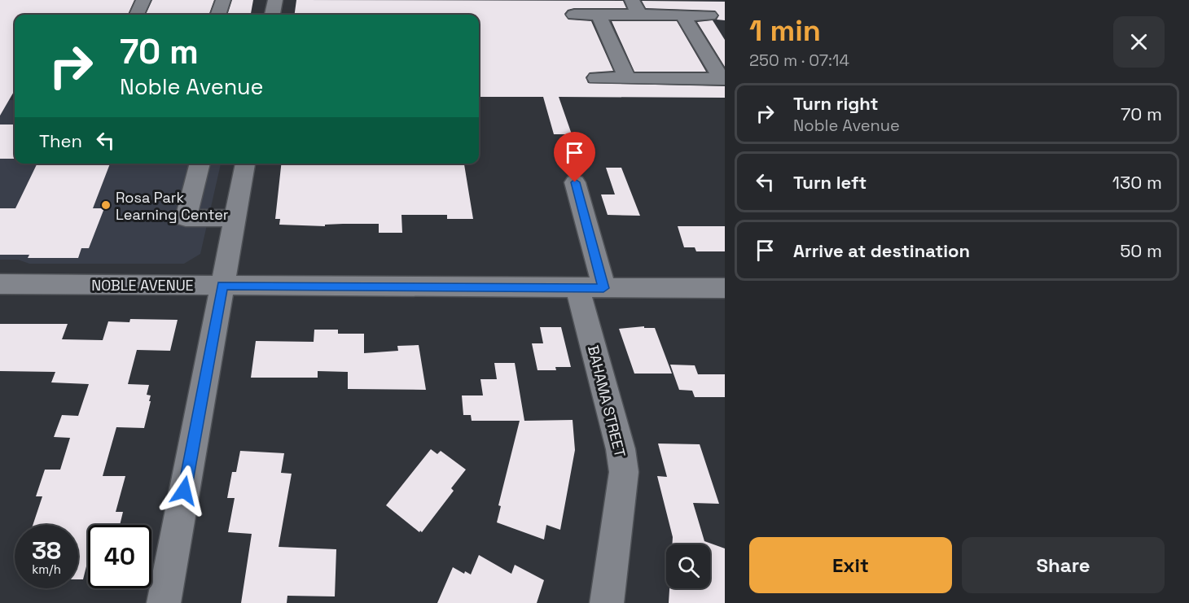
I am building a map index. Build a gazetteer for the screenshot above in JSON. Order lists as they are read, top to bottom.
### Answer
{
  "streets": {
    "street": ["NOBLE AVENUE", "BAHAMA STREET"]
  },
  "crossings": [
    ["NOBLE AVENUE", "BAHAMA STREET"]
  ],
  "places": ["Rosa Park Learning Center"],
  "page": {
    "heading": ["1 min", "250 m · 07:14"],
    "turn": ["70 m", "Noble Avenue"],
    "list": [
      {
        "name": "Turn right",
        "note": "Noble Avenue",
        "value": "70 m"
      },
      {
        "name": "Turn left",
        "value": "130 m"
      },
      {
        "name": "Arrive at destination",
        "value": "50 m"
      }
    ],
    "then": "Then",
    "speed": "38 km/h",
    "limit": "40",
    "buttons": ["Exit", "Share"]
  }
}
